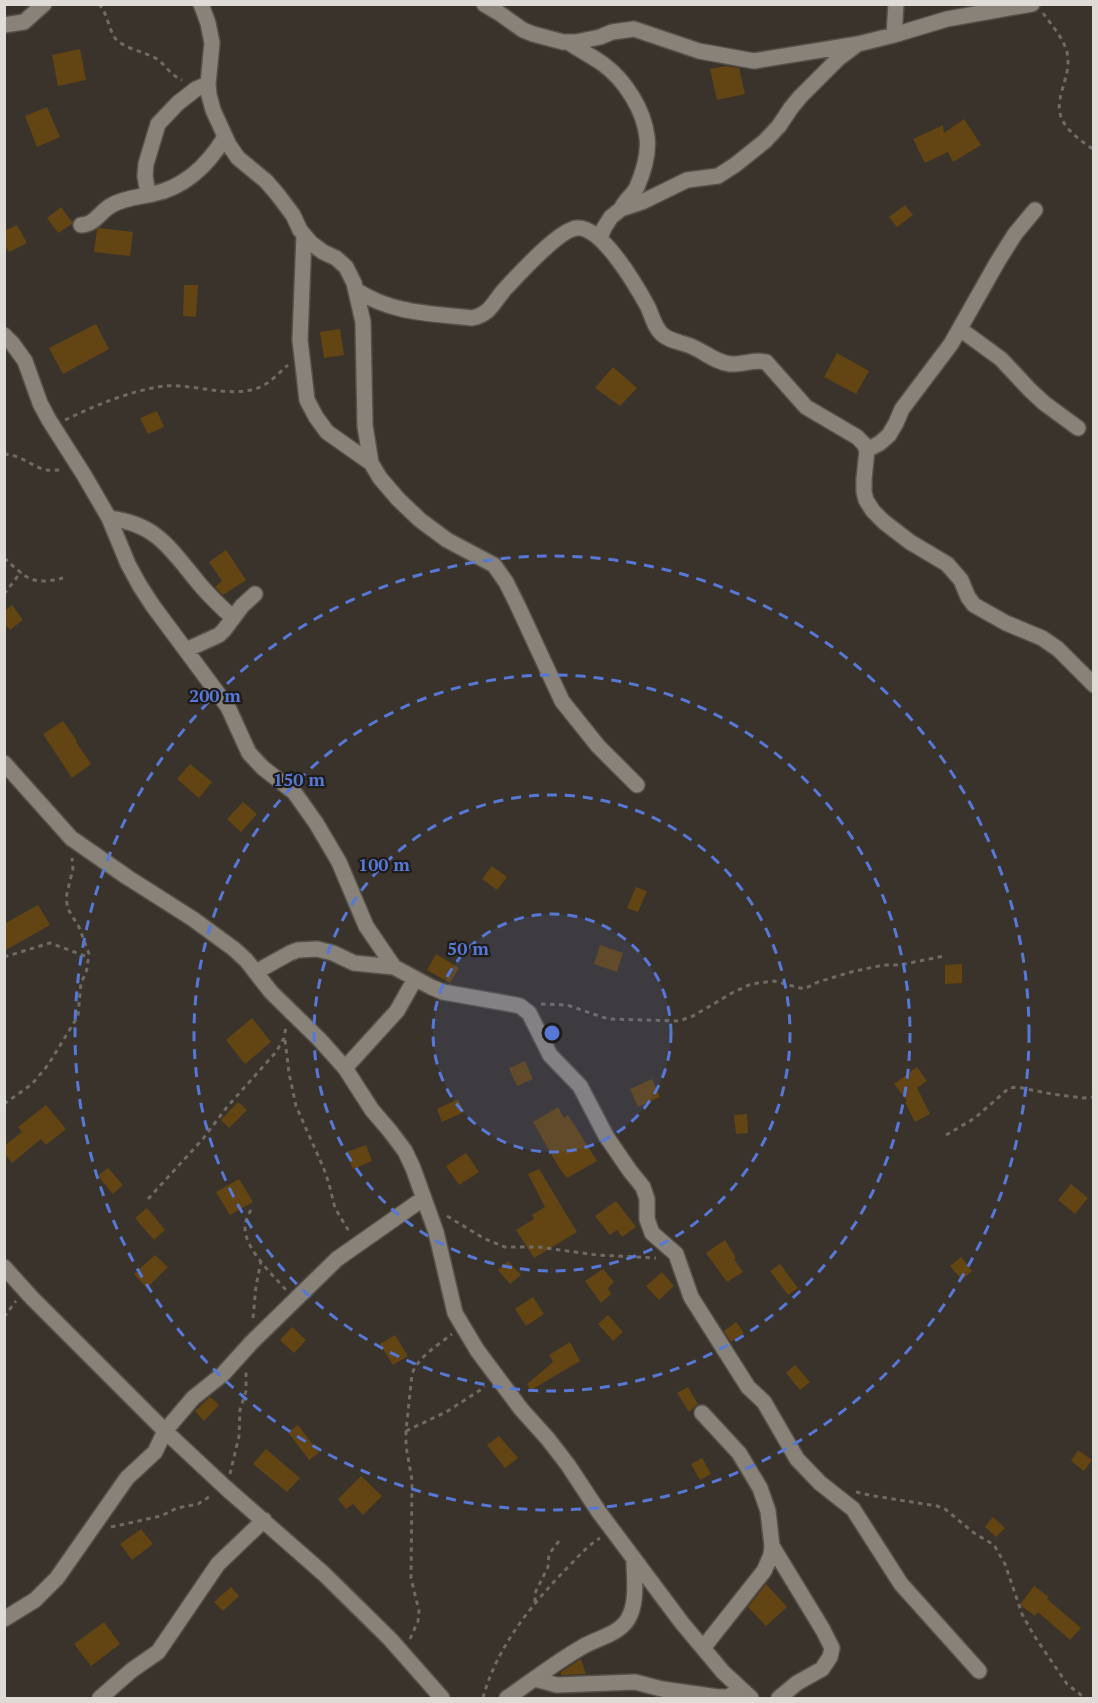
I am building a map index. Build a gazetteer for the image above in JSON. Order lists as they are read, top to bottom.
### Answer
{
  "rings": [
    "200 m",
    "150 m",
    "100 m",
    "50 m"
  ]
}
